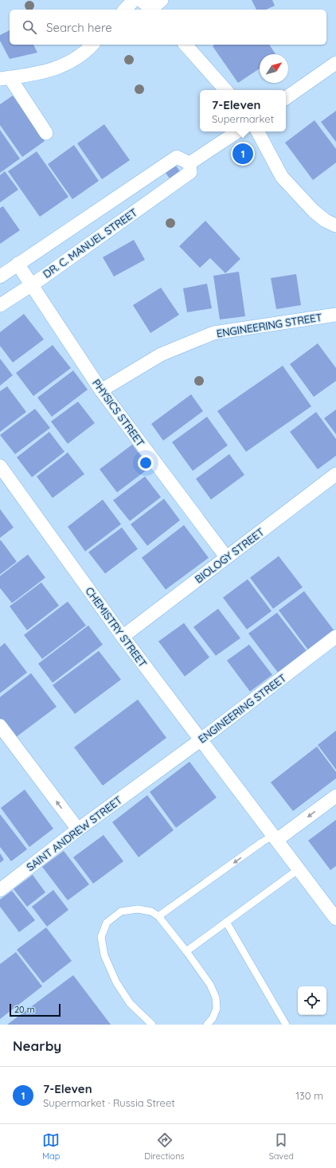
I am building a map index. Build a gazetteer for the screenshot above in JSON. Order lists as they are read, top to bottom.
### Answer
{
  "streets": {
    "street": [
      "DR. C. MANUEL STREET",
      "ENGINEERING STREET",
      "PHYSICS STREET",
      "BIOLOGY STREET",
      "CHEMISTRY STREET",
      "SAINT ANDREW STREET"
    ]
  },
  "crossings": [
    ["DR. C. MANUEL STREET", "PHYSICS STREET"],
    ["ENGINEERING STREET", "PHYSICS STREET"],
    ["ENGINEERING STREET", "CHEMISTRY STREET"],
    ["ENGINEERING STREET", "SAINT ANDREW STREET"],
    ["PHYSICS STREET", "BIOLOGY STREET"],
    ["BIOLOGY STREET", "CHEMISTRY STREET"]
  ],
  "scale_bar": "20 m",
  "north": "top right",
  "page": {
    "search": "Search here",
    "popup": ["7-Eleven", "Supermarket"],
    "pins": "1",
    "scale": "20 m",
    "heading": "Nearby",
    "list": [
      {
        "mark": "1",
        "name": "7-Eleven",
        "note": "Supermarket · Russia Street",
        "value": "130 m"
      }
    ],
    "nav": ["Map", "Directions", "Saved"]
  }
}
